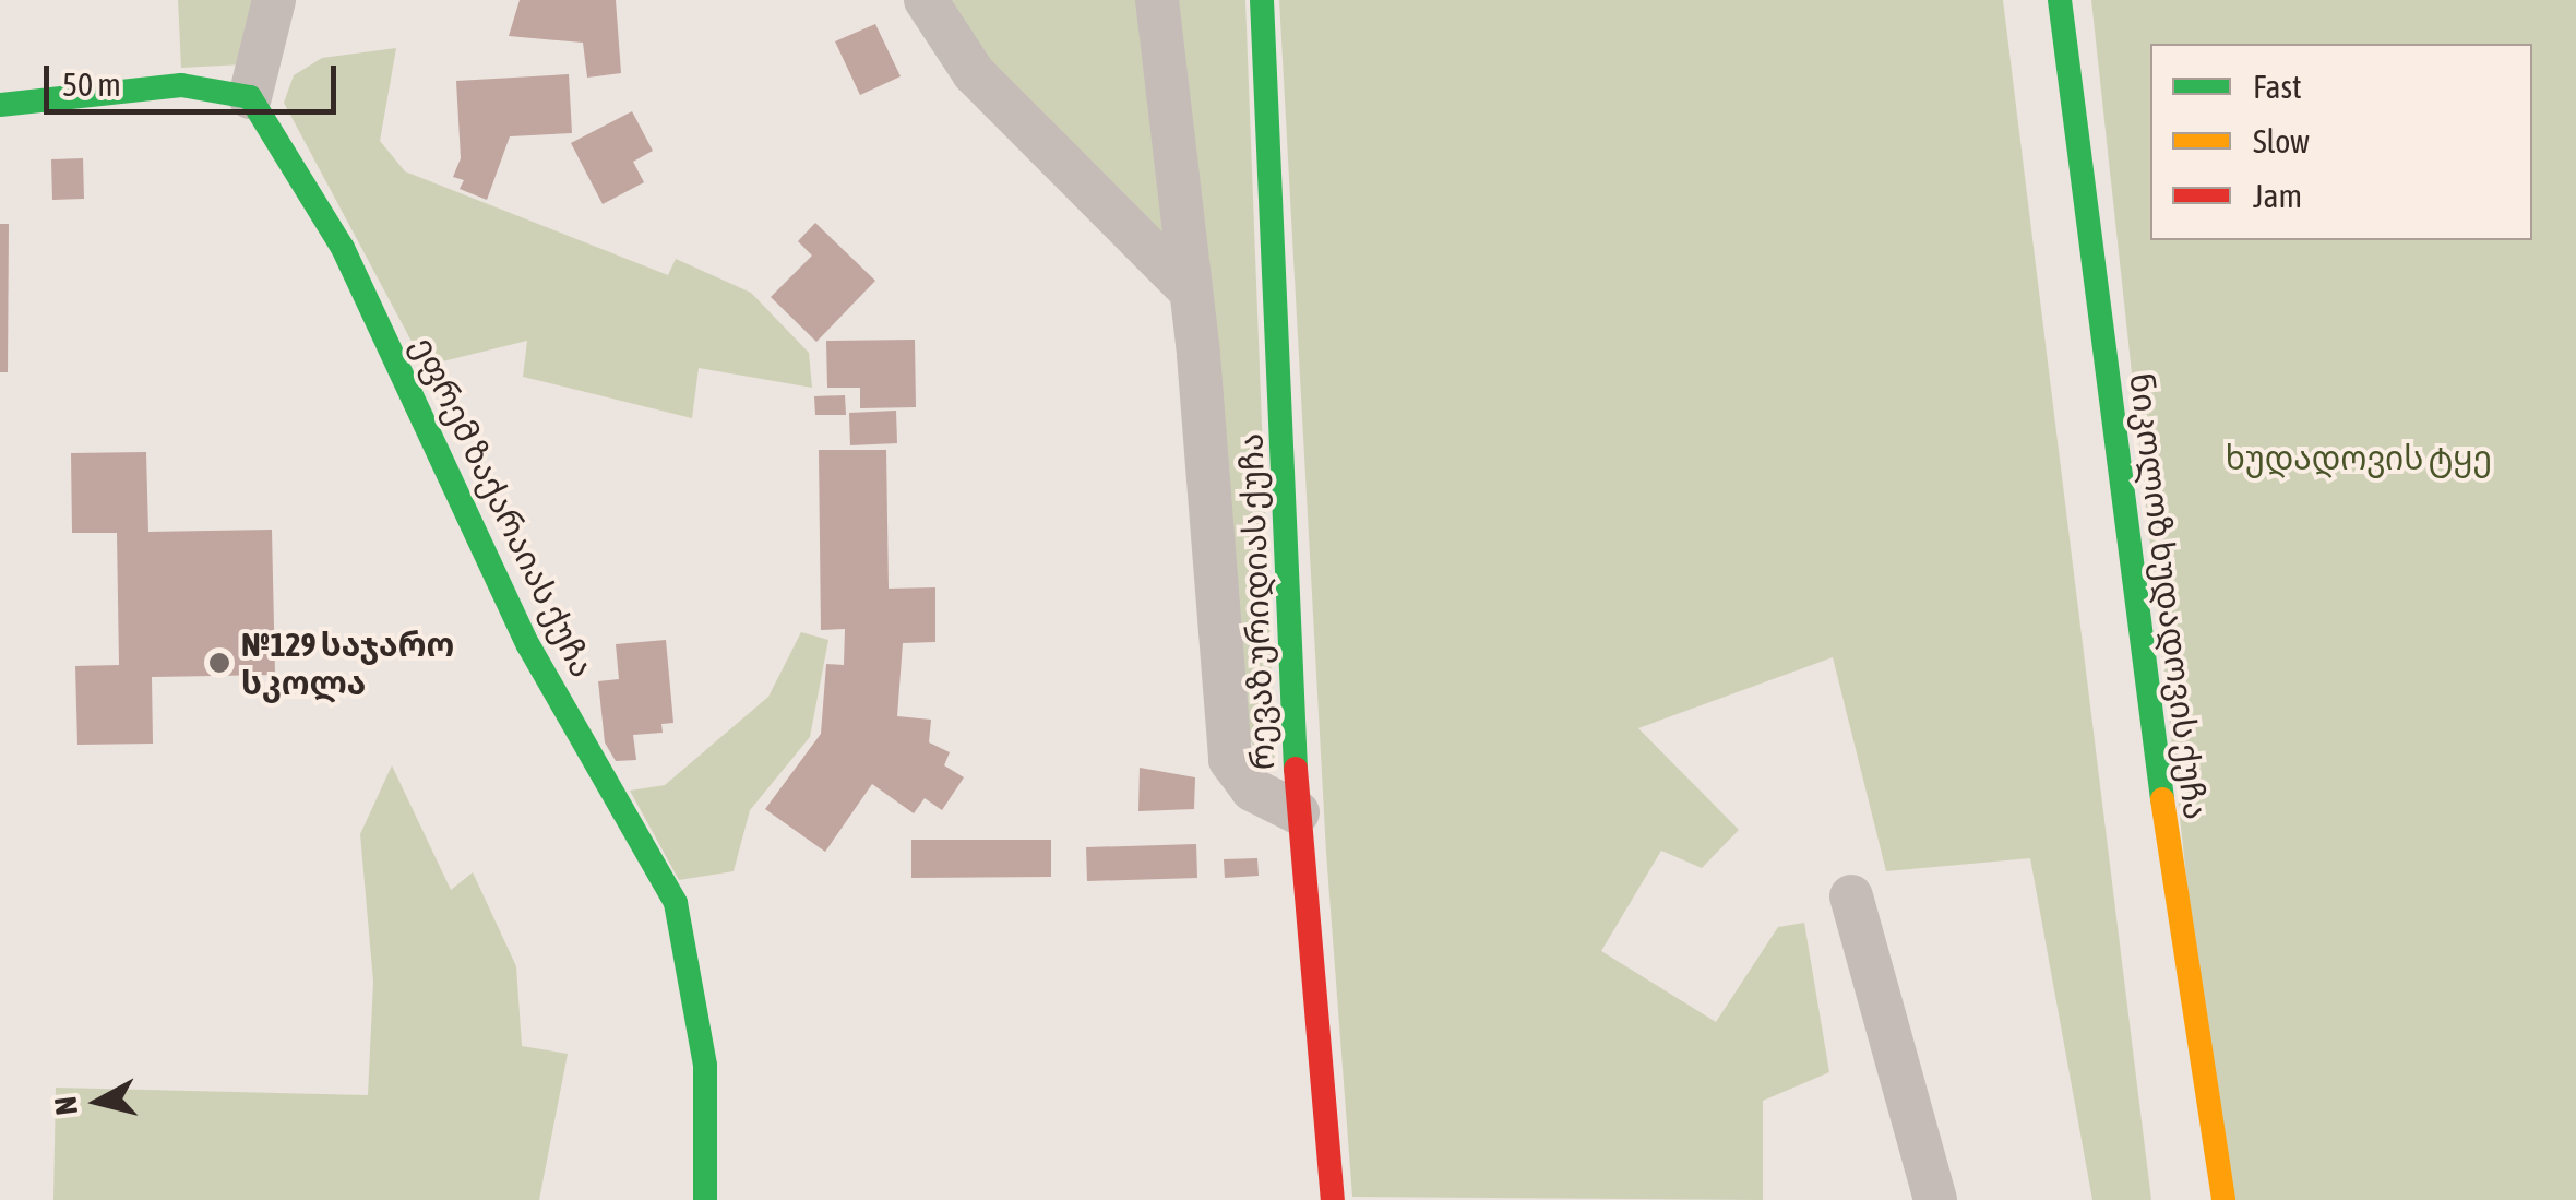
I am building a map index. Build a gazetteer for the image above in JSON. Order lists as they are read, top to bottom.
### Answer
{
  "streets": {
    "street": ["ეფრემ ზაქარაიას ქუჩა", "ნიკოლოზ ხუდადოვის ქუჩა", "რევაზ ურიდიას ქუჩა"]
  },
  "parks": ["ხუდადოვის ტყე"],
  "places": ["№129 საჯარო სკოლა"],
  "legend": ["Fast", "Slow", "Jam"],
  "scale_bar": "50 m",
  "north": "left"
}
